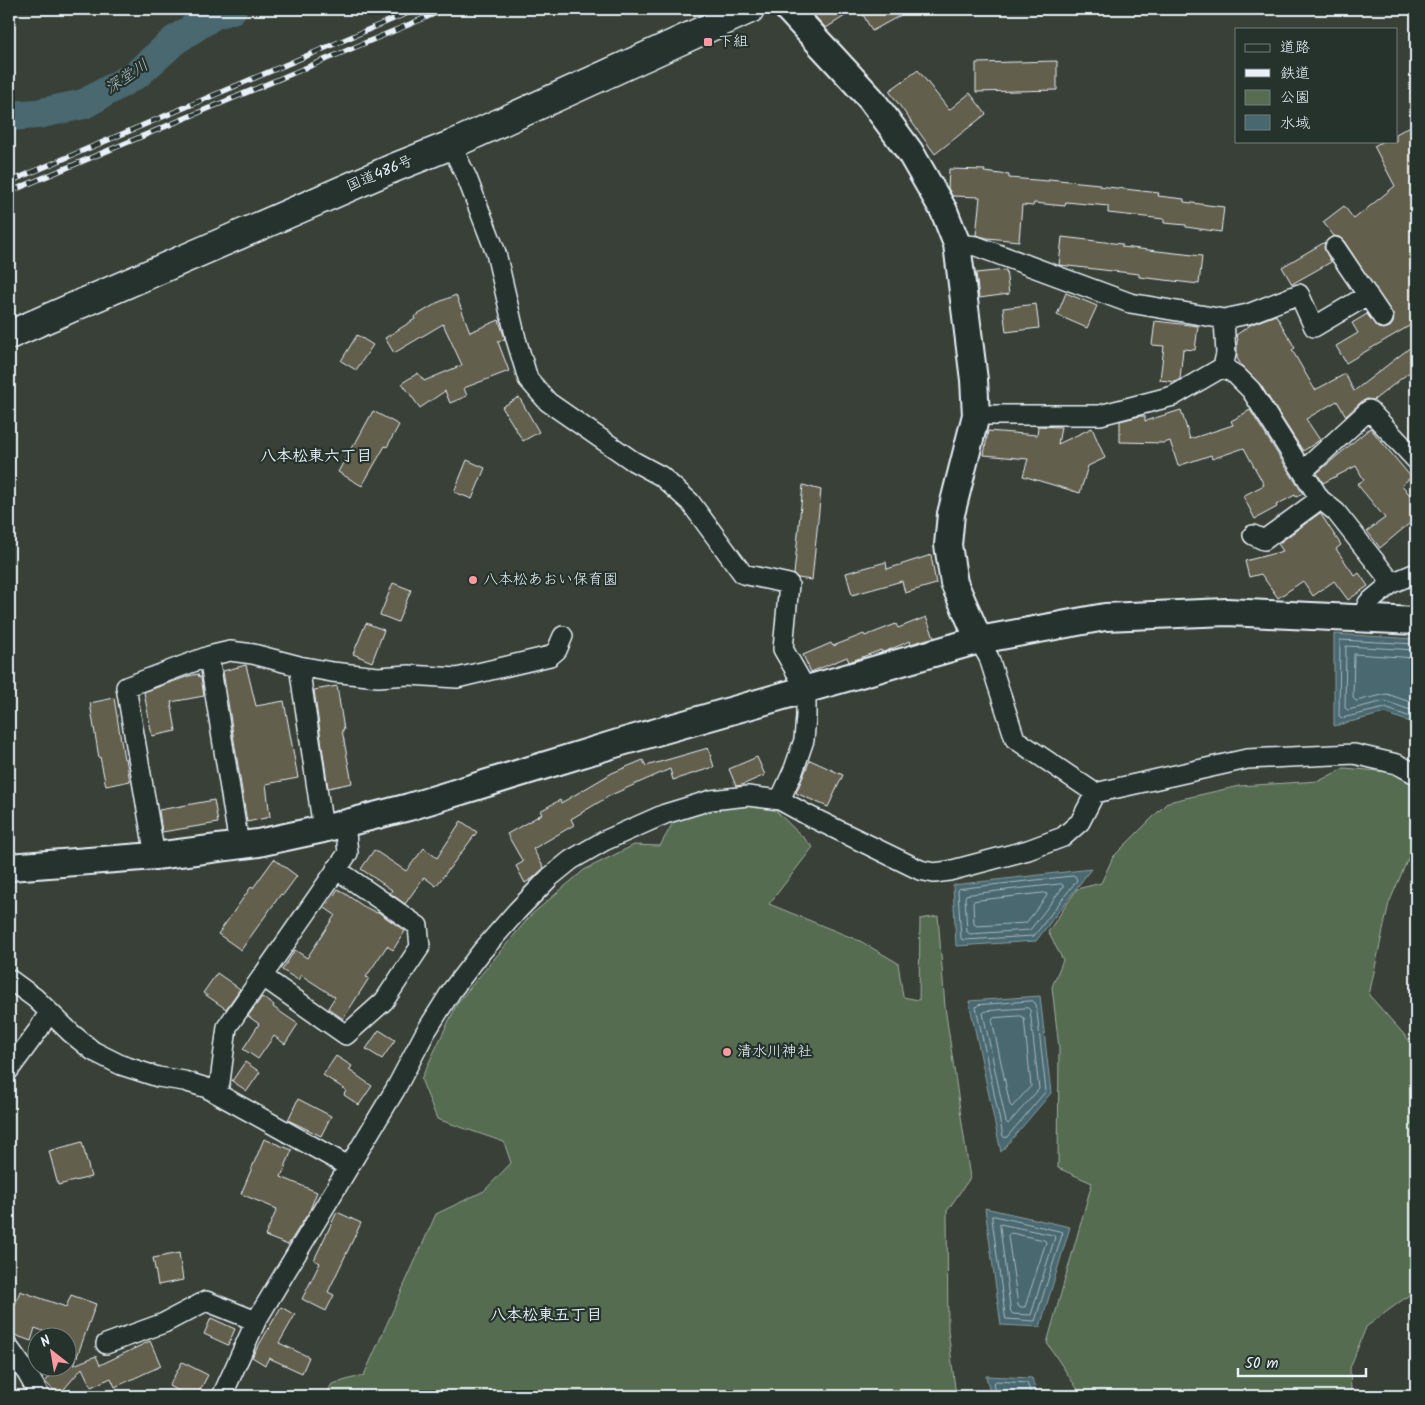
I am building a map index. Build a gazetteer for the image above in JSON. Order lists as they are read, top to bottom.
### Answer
{
  "streets": {
    "highway": ["国道486号"]
  },
  "districts": ["八本松東六丁目", "八本松東五丁目"],
  "water": ["深堂川"],
  "places": {
    "transit": ["下組"],
    "other": ["八本松あおい保育園", "清水川神社"]
  },
  "legend": [
    "道路",
    "鉄道",
    "公園",
    "水域"
  ],
  "scale_bar": "50 m",
  "north": "top left"
}
